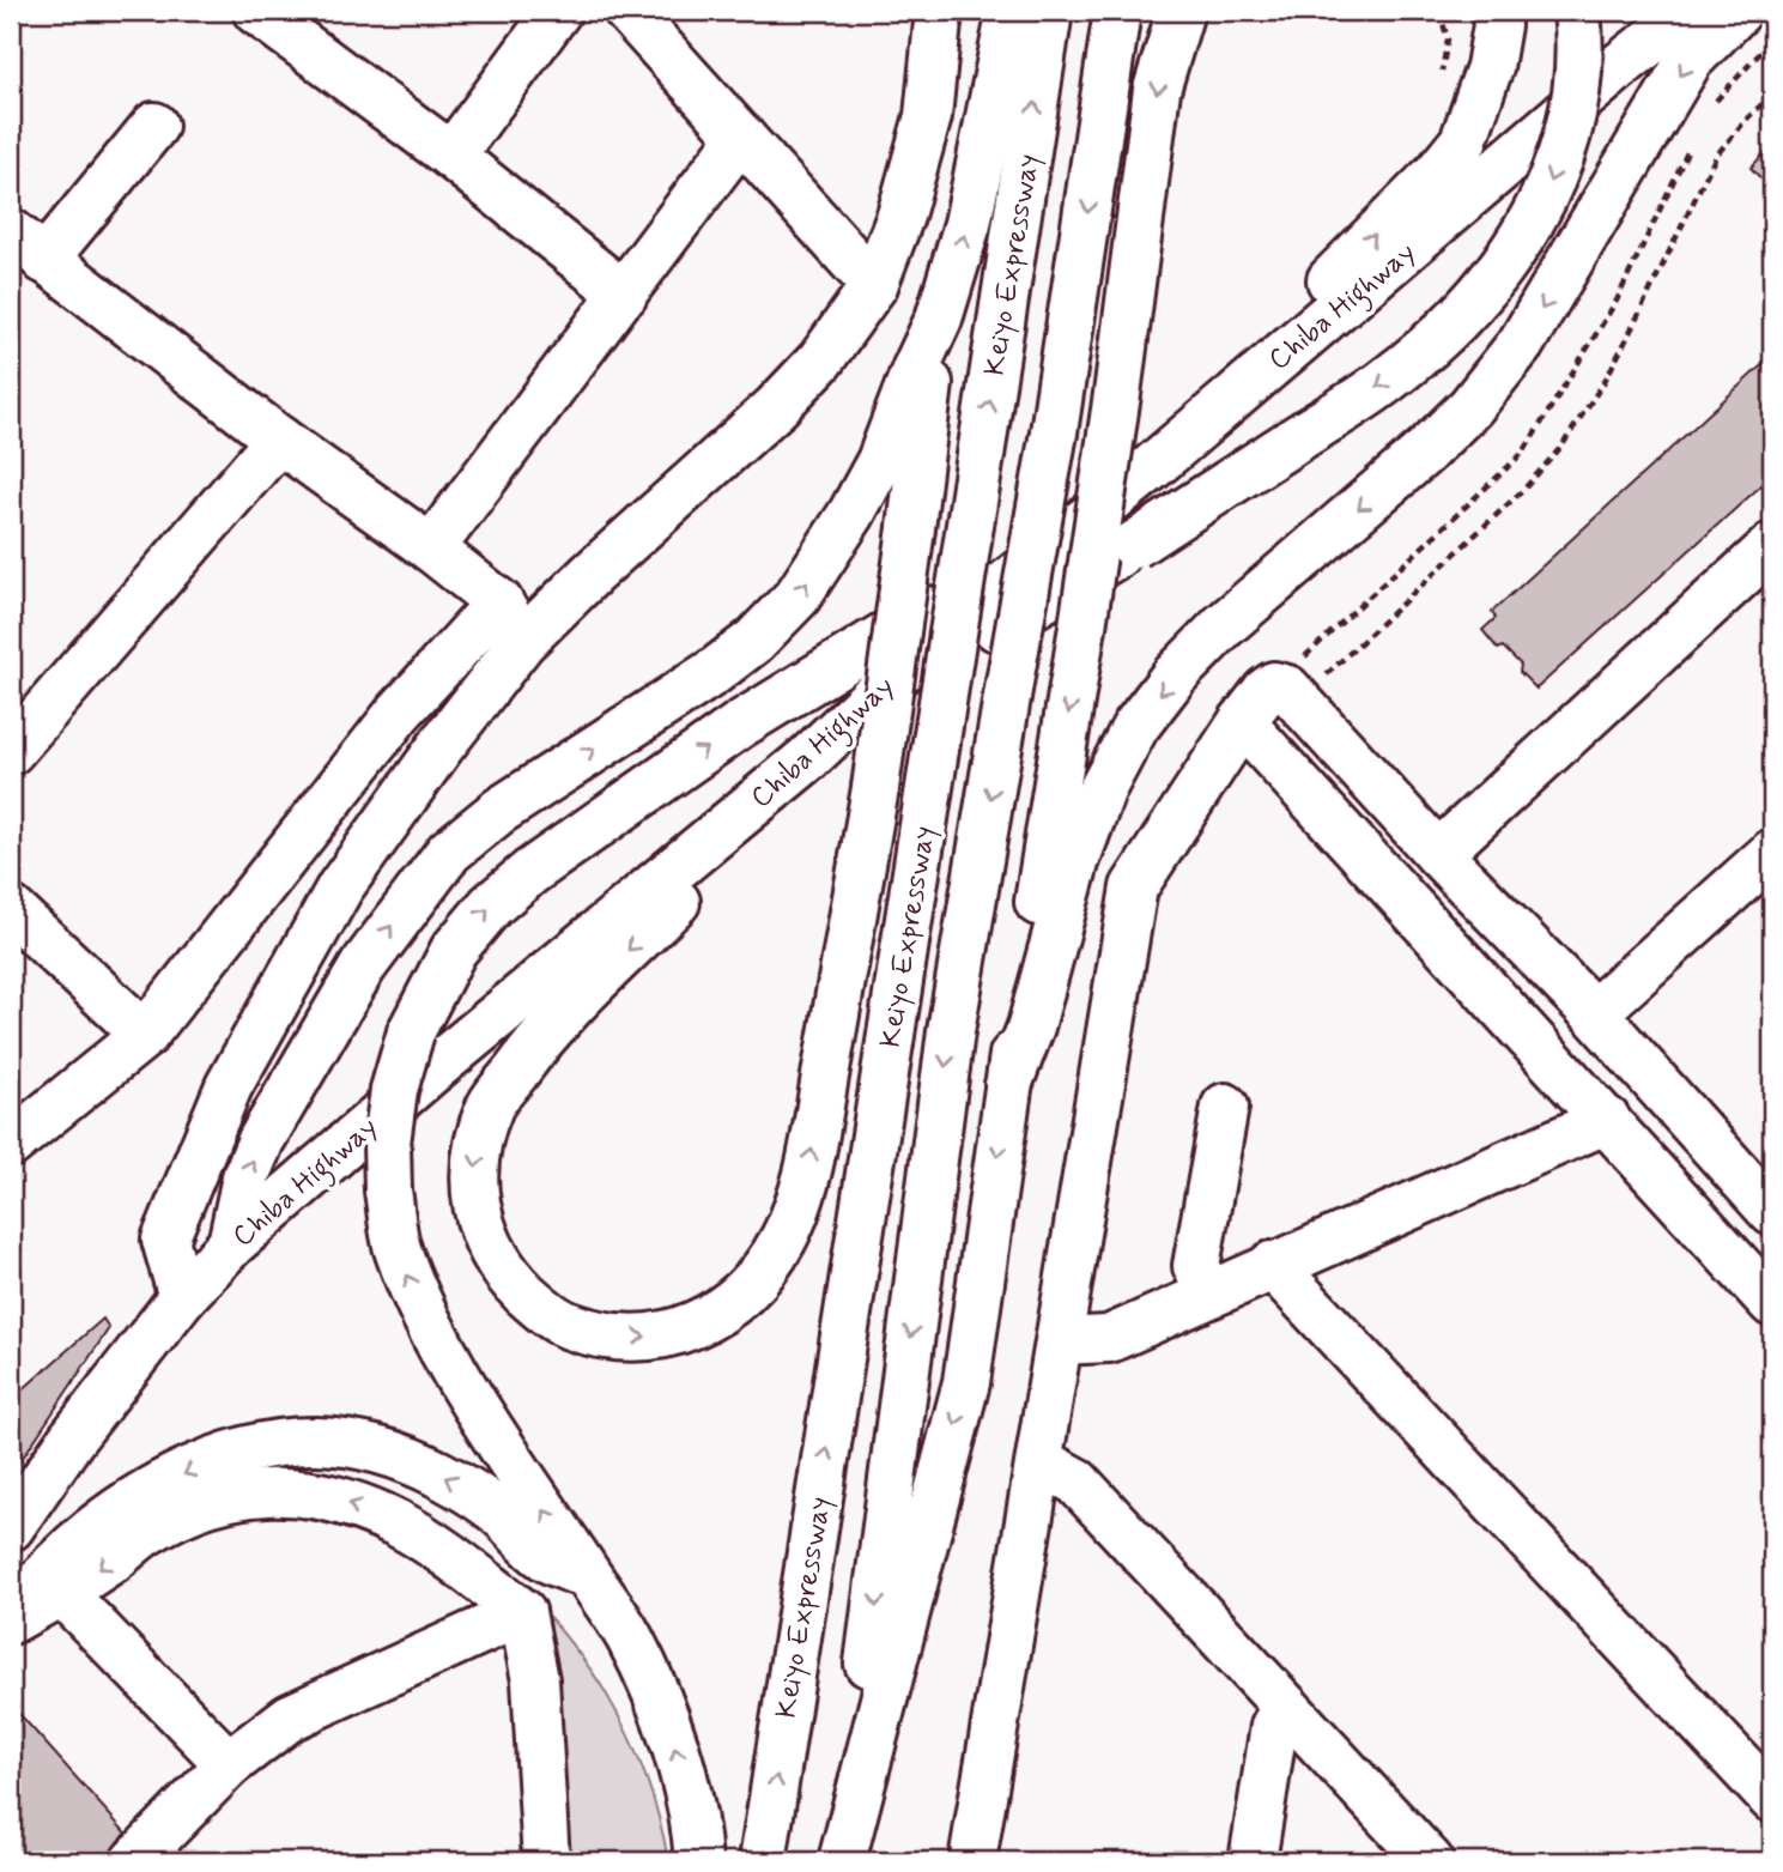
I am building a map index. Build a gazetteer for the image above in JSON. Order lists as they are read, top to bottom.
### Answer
{
  "streets": {
    "main road": ["Keiyo Expressway", "Chiba Highway"]
  }
}
